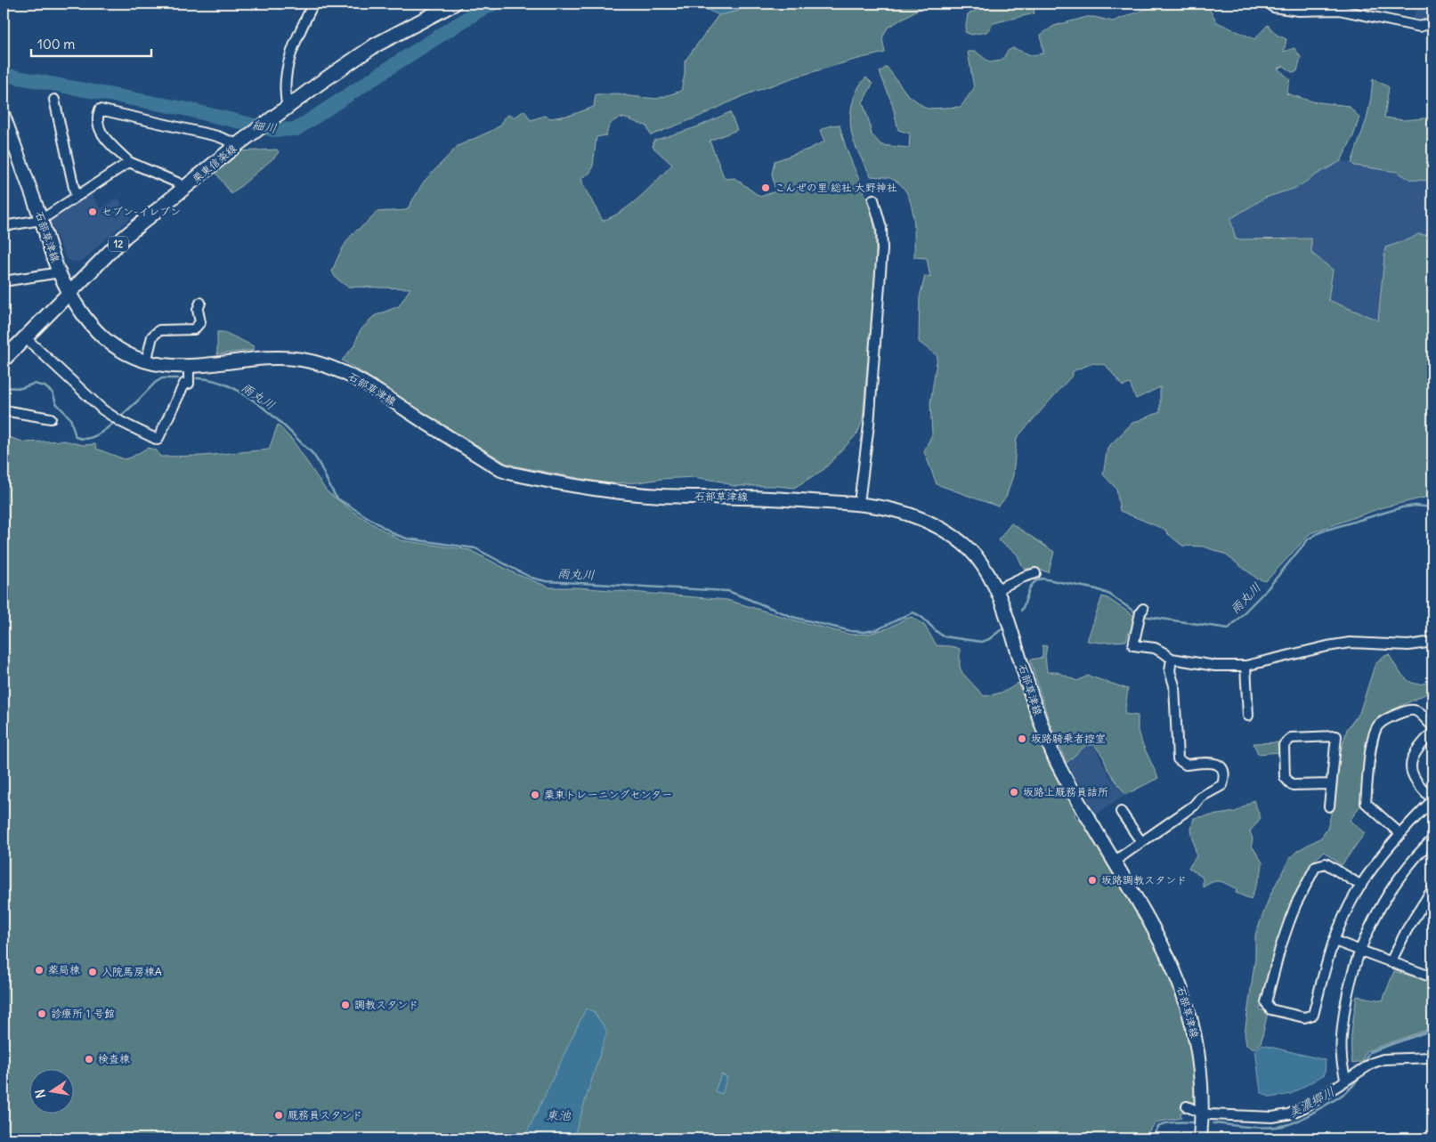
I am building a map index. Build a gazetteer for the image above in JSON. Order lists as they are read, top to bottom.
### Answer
{
  "streets": {
    "main road": ["栗東信楽線", "石部草津線", "12"]
  },
  "crossings": [
    ["栗東信楽線", "石部草津線"]
  ],
  "water": [
    "細川",
    "雨丸川",
    "美濃郷川",
    "東池"
  ],
  "places": [
    "こんぜの里 総社 大野神社",
    "セブン-イレブン",
    "坂路騎乗者控室",
    "坂路上厩務員詰所",
    "栗東トレーニングセンター",
    "坂路調教スタンド",
    "薬局棟",
    "入院馬房棟A",
    "調教スタンド",
    "診療所１号館",
    "検査棟",
    "厩務員スタンド"
  ],
  "scale_bar": "100 m",
  "north": "left"
}
